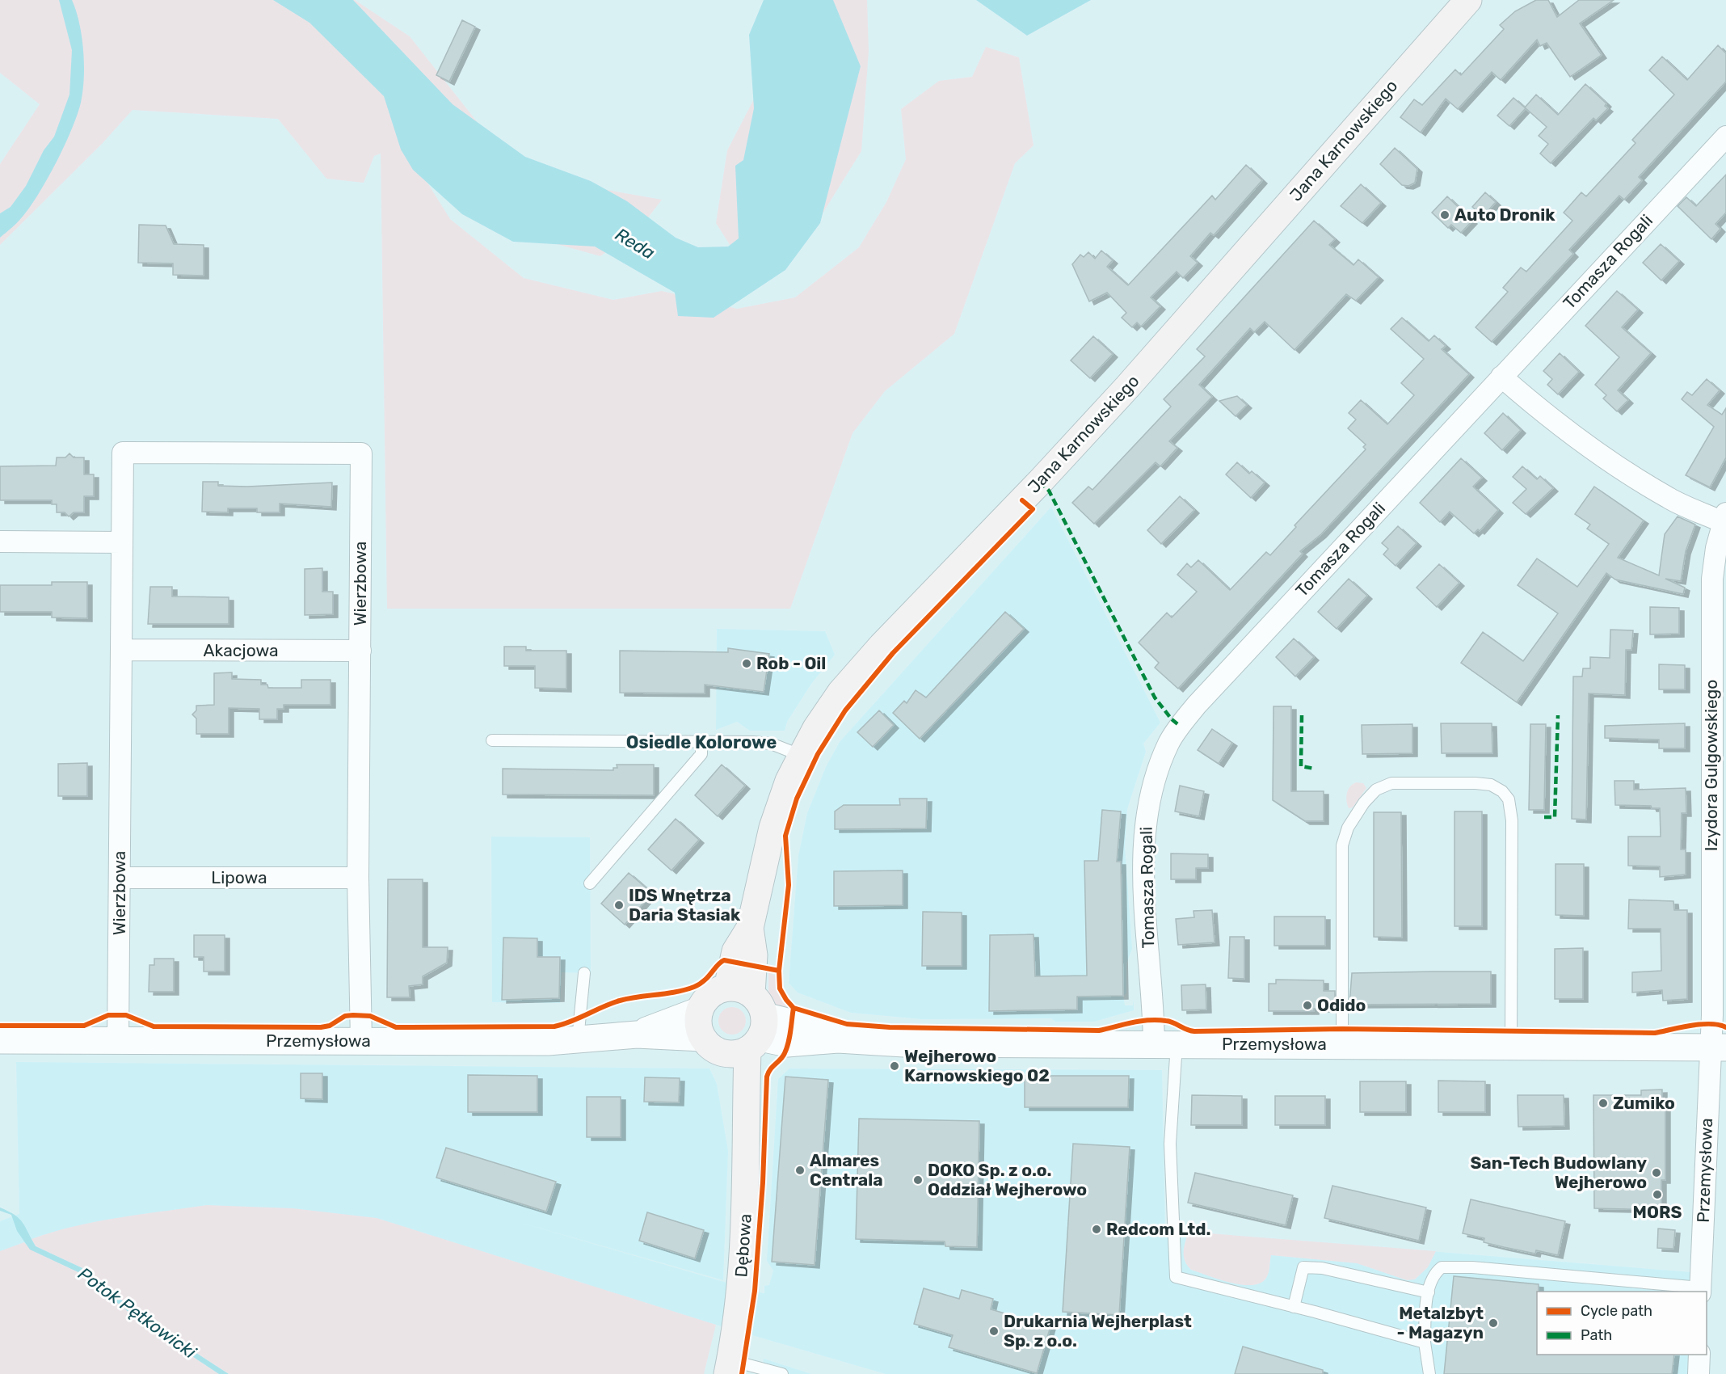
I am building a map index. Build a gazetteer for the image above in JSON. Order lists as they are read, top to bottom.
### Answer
{
  "streets": {
    "main road": ["Jana Karnowskiego", "Dębowa"],
    "street": [
      "Tomasza Rogali",
      "Wierzbowa",
      "Akacjowa",
      "Izydora Gulgowskiego",
      "Lipowa",
      "Przemysłowa"
    ]
  },
  "crossings": [
    ["Tomasza Rogali", "Przemysłowa"],
    ["Wierzbowa", "Akacjowa"],
    ["Wierzbowa", "Lipowa"],
    ["Wierzbowa", "Przemysłowa"],
    ["Izydora Gulgowskiego", "Przemysłowa"],
    ["Przemysłowa", "Dębowa"]
  ],
  "districts": ["Osiedle Kolorowe"],
  "water": ["Reda", "Potok Pętkowicki"],
  "places": [
    "Auto Dronik",
    "Rob - Oil",
    "IDS Wnętrza Daria Stasiak",
    "Odido",
    "Wejherowo Karnowskiego 02",
    "Zumiko",
    "Almares Centrala",
    "San-Tech Budowlany Wejherowo",
    "DOKO Sp. z o.o. Oddział Wejherowo",
    "MORS",
    "Redcom Ltd.",
    "Metalzbyt - Magazyn",
    "Drukarnia Wejherplast Sp. z o.o."
  ],
  "legend": ["Cycle path", "Path"]
}
